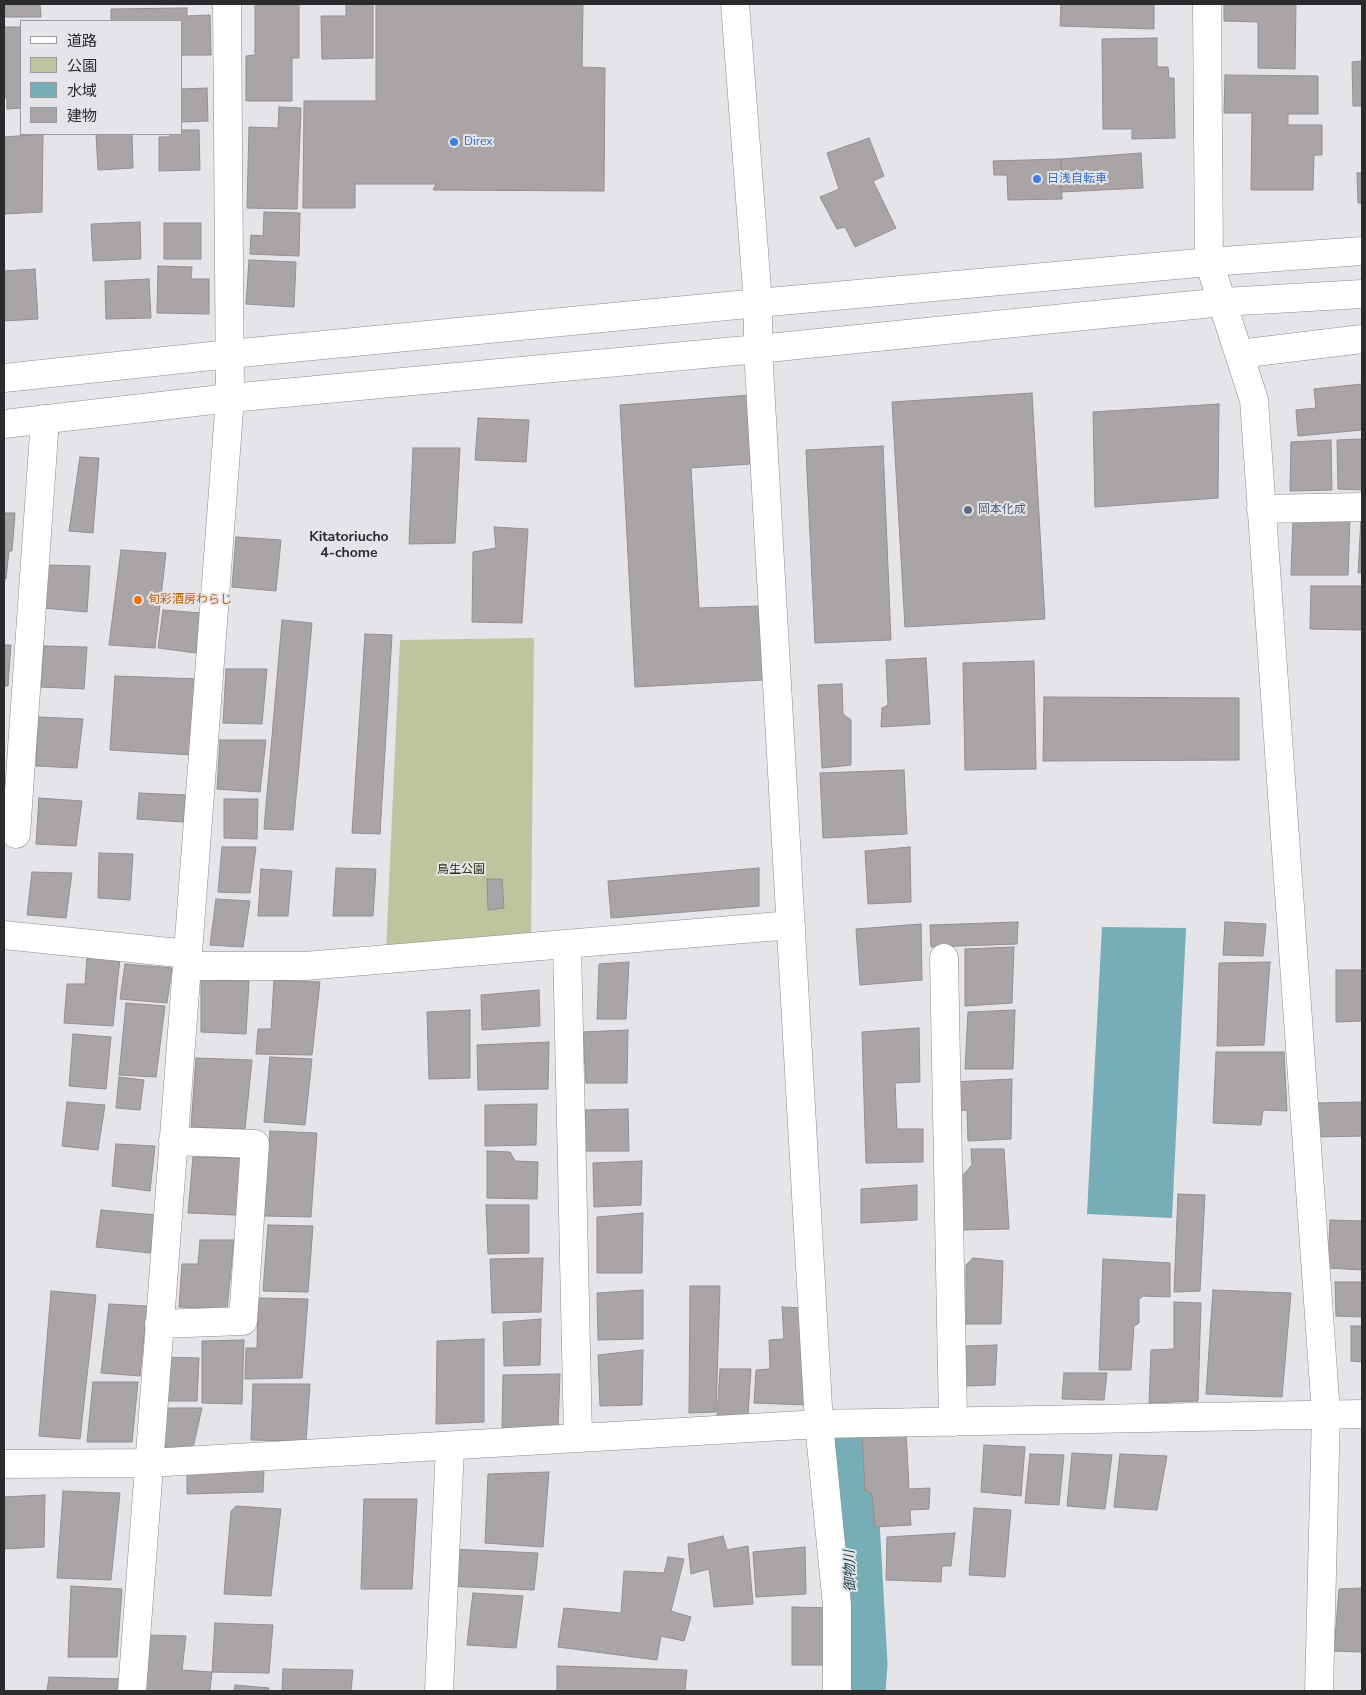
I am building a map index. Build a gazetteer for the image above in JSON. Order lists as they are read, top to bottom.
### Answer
{
  "districts": ["Kitatoriucho 4-chome"],
  "water": ["御物川"],
  "parks": ["鳥生公園"],
  "places": [
    "Direx",
    "日浅自転車",
    "岡本化成",
    "旬彩酒房わらじ"
  ],
  "legend": [
    "道路",
    "公園",
    "水域",
    "建物"
  ]
}
